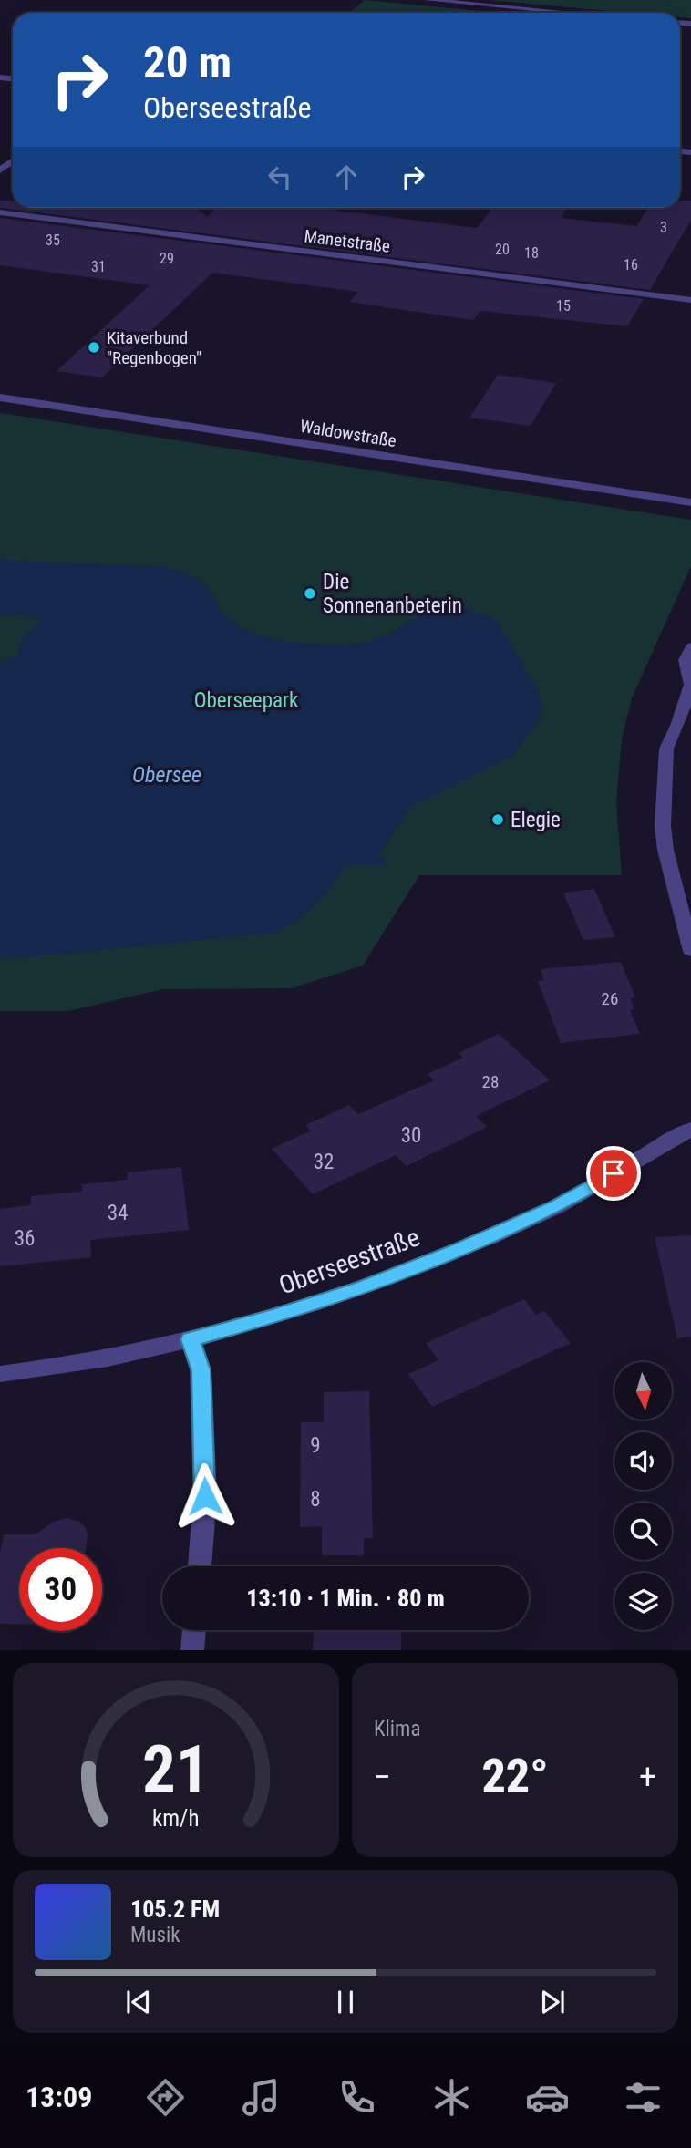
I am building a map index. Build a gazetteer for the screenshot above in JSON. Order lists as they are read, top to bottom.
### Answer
{
  "streets": {
    "street": ["Manetstraße", "Waldowstraße", "Oberseestraße"]
  },
  "water": ["Obersee"],
  "parks": ["Oberseepark"],
  "places": ["Kitaverbund \"Regenbogen\"", "Die Sonnenanbeterin", "Elegie"],
  "house_numbers": [
    "3",
    "35",
    "20",
    "18",
    "29",
    "16",
    "31",
    "15",
    "26",
    "28",
    "30",
    "32",
    "34",
    "36",
    "9",
    "8"
  ],
  "north": "bottom",
  "page": {
    "turn": ["20 m", "Oberseestraße"],
    "limit": "30",
    "trip": "13:10 · 1 Min. · 80 m",
    "tile": "Klima",
    "heat": ["−", "22°", "+"],
    "song": ["105.2 FM", "Musik"],
    "tabs": "13:09",
    "gauge": ["21", "km/h"]
  }
}
